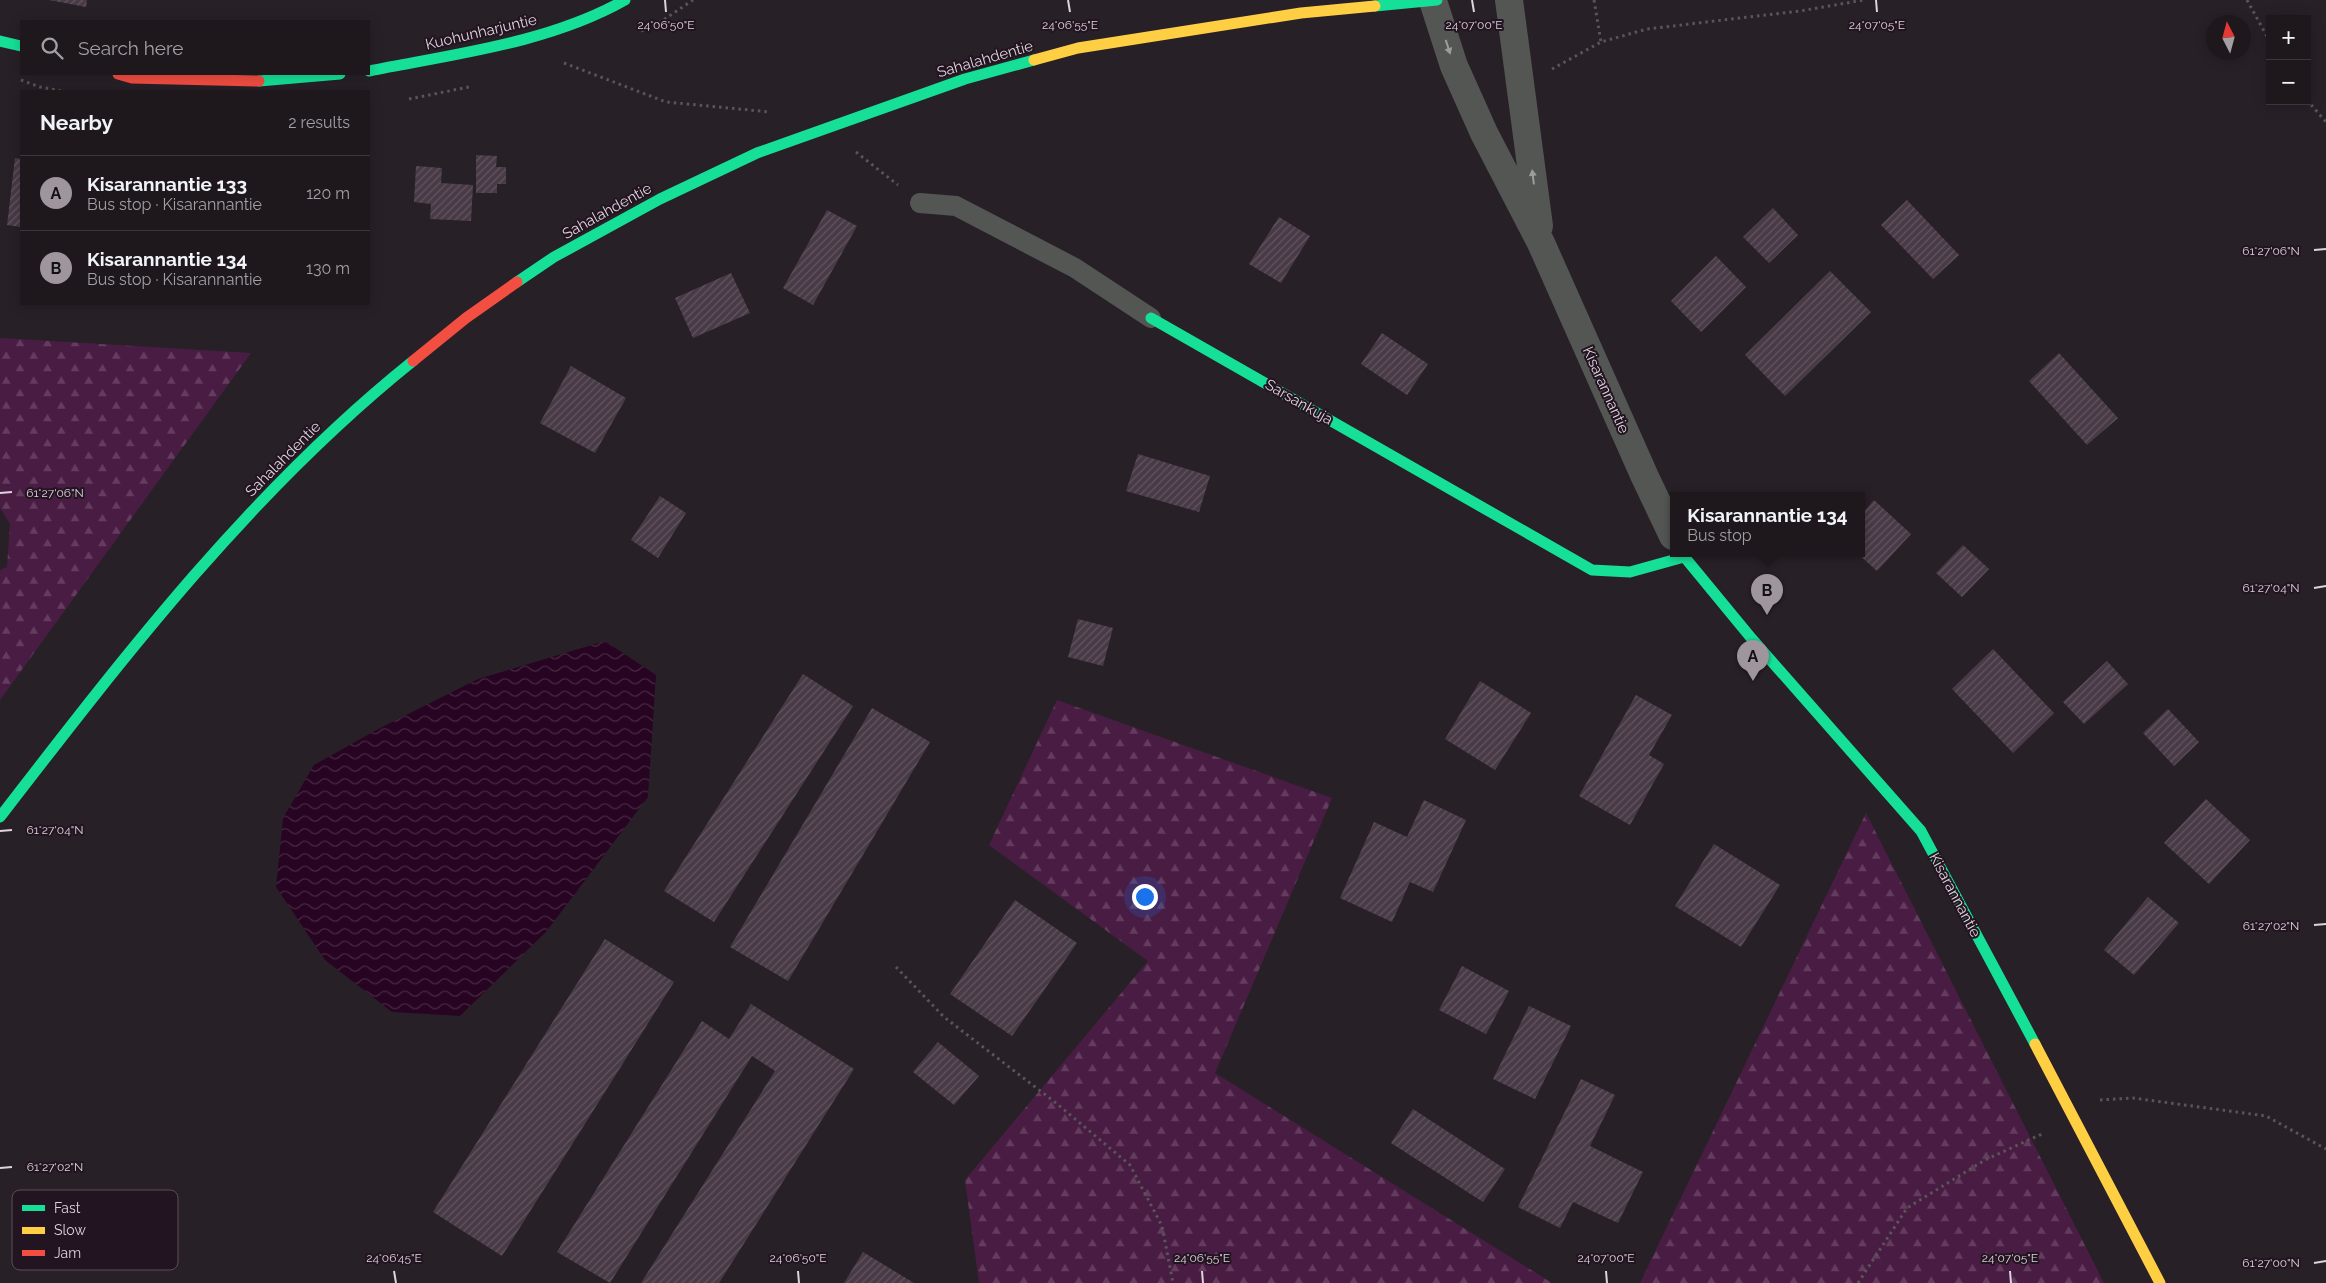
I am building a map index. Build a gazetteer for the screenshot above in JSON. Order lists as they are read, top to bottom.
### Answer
{
  "streets": {
    "main road": [
      "Kuohunharjuntie",
      "Sahalahdentie",
      "Kisarannantie",
      "Sarsankuja"
    ]
  },
  "crossings": [
    ["Sahalahdentie", "Kisarannantie"]
  ],
  "legend": ["Fast", "Slow", "Jam"],
  "north": "top",
  "page": {
    "map_buttons": ["+", "−"],
    "search": "Search here",
    "heading": ["Nearby", "2 results"],
    "list": [
      {
        "mark": "A",
        "name": "Kisarannantie 133",
        "note": "Bus stop · Kisarannantie",
        "value": "120 m"
      },
      {
        "mark": "B",
        "name": "Kisarannantie 134",
        "note": "Bus stop · Kisarannantie",
        "value": "130 m"
      }
    ],
    "popup": ["Kisarannantie 134", "Bus stop"],
    "pins": ["B", "A"]
  },
  "coordinates": [
    "24°06'50\"E",
    "24°06'55\"E",
    "24°07'00\"E",
    "24°07'05\"E",
    "61°27'06\"N",
    "61°27'04\"N",
    "61°27'02\"N",
    "24°06'45\"E",
    "61°27'00\"N"
  ]
}
